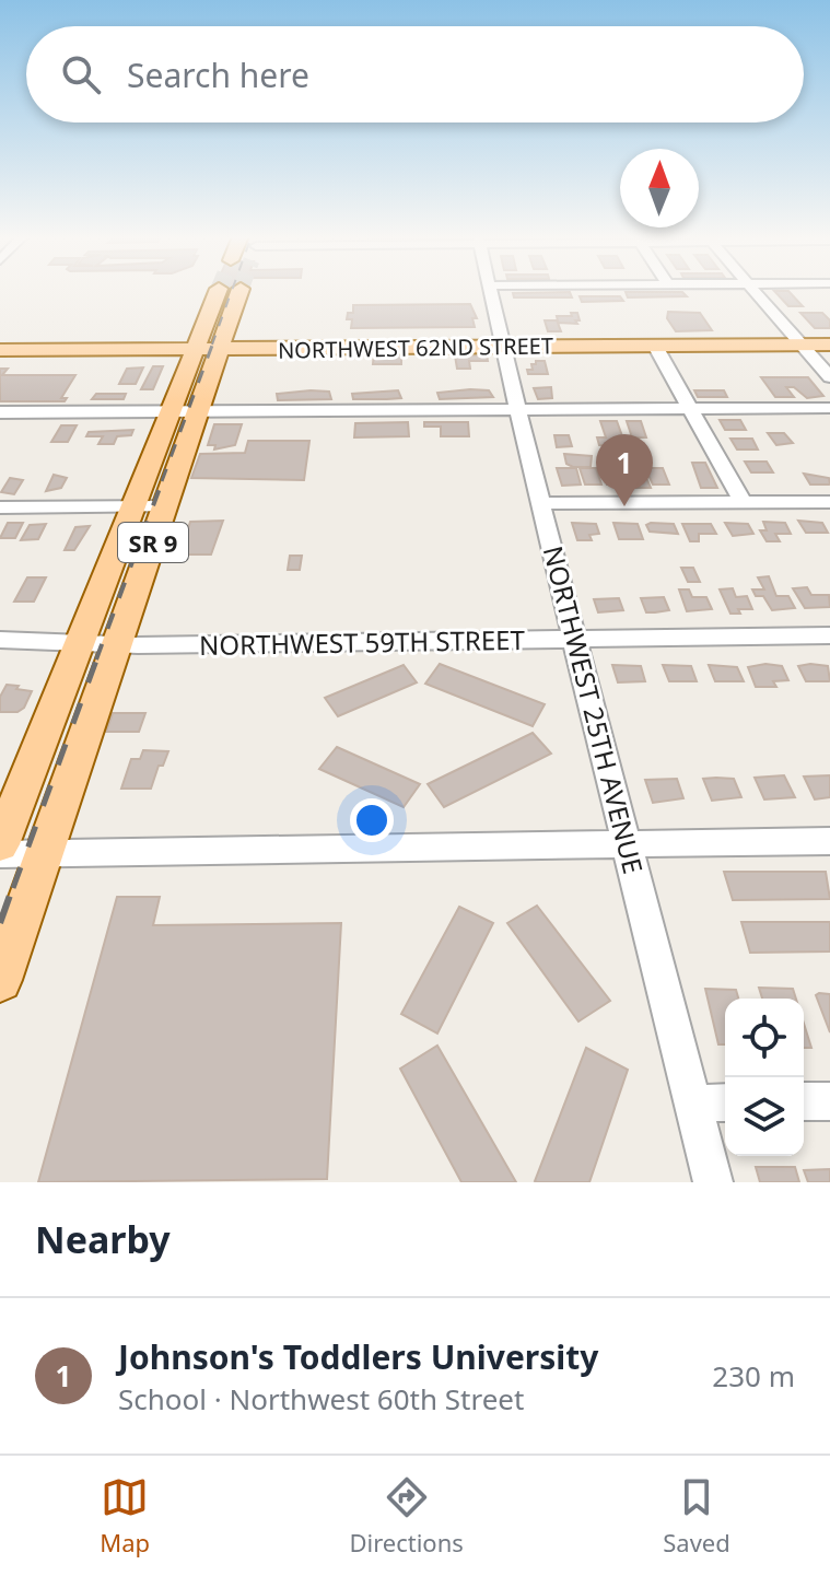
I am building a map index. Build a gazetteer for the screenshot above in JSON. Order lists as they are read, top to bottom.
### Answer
{
  "streets": {
    "main road": ["NORTHWEST 62ND STREET", "SR 9"],
    "street": ["NORTHWEST 59TH STREET", "NORTHWEST 25TH AVENUE"]
  },
  "crossings": [
    ["NORTHWEST 62ND STREET", "SR 9"],
    ["NORTHWEST 62ND STREET", "NORTHWEST 25TH AVENUE"],
    ["SR 9", "NORTHWEST 59TH STREET"],
    ["NORTHWEST 59TH STREET", "NORTHWEST 25TH AVENUE"]
  ],
  "north": "top",
  "page": {
    "search": "Search here",
    "pins": "1",
    "heading": "Nearby",
    "list": [
      {
        "mark": "1",
        "name": "Johnson's Toddlers University",
        "note": "School · Northwest 60th Street",
        "value": "230 m"
      }
    ],
    "nav": ["Map", "Directions", "Saved"]
  }
}
